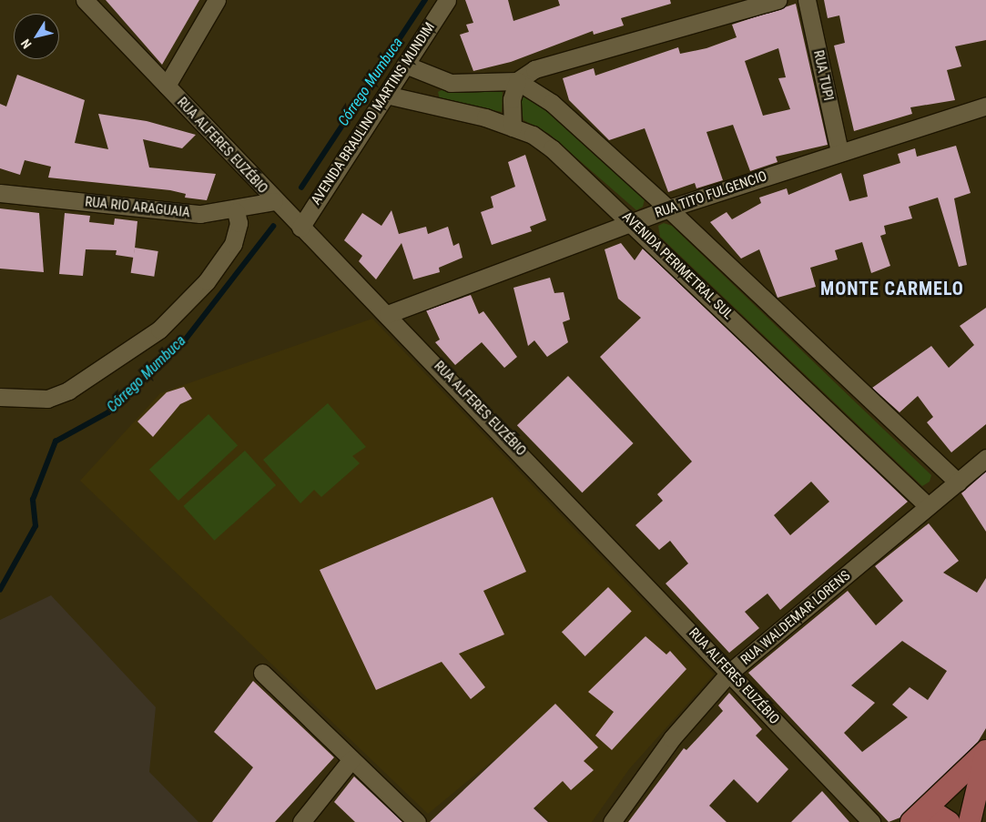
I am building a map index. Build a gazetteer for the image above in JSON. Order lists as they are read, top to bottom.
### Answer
{
  "streets": {
    "street": [
      "RUA TUPI",
      "AVENIDA BRAULINO MARTINS MUNDIM",
      "RUA ALFERES EUZÉBIO",
      "RUA TITO FULGENCIO",
      "RUA RIO ARAGUAIA",
      "AVENIDA PERIMETRAL SUL",
      "RUA WALDEMAR LORENS"
    ]
  },
  "crossings": [
    ["RUA TUPI", "RUA TITO FULGENCIO"],
    ["AVENIDA BRAULINO MARTINS MUNDIM", "RUA ALFERES EUZÉBIO"],
    ["AVENIDA BRAULINO MARTINS MUNDIM", "AVENIDA PERIMETRAL SUL"],
    ["RUA ALFERES EUZÉBIO", "RUA TITO FULGENCIO"],
    ["RUA ALFERES EUZÉBIO", "RUA RIO ARAGUAIA"],
    ["RUA ALFERES EUZÉBIO", "RUA WALDEMAR LORENS"],
    ["RUA TITO FULGENCIO", "AVENIDA PERIMETRAL SUL"],
    ["AVENIDA PERIMETRAL SUL", "RUA WALDEMAR LORENS"]
  ],
  "districts": ["MONTE CARMELO"],
  "water": ["Córrego Mumbuca"],
  "north": "bottom left"
}
